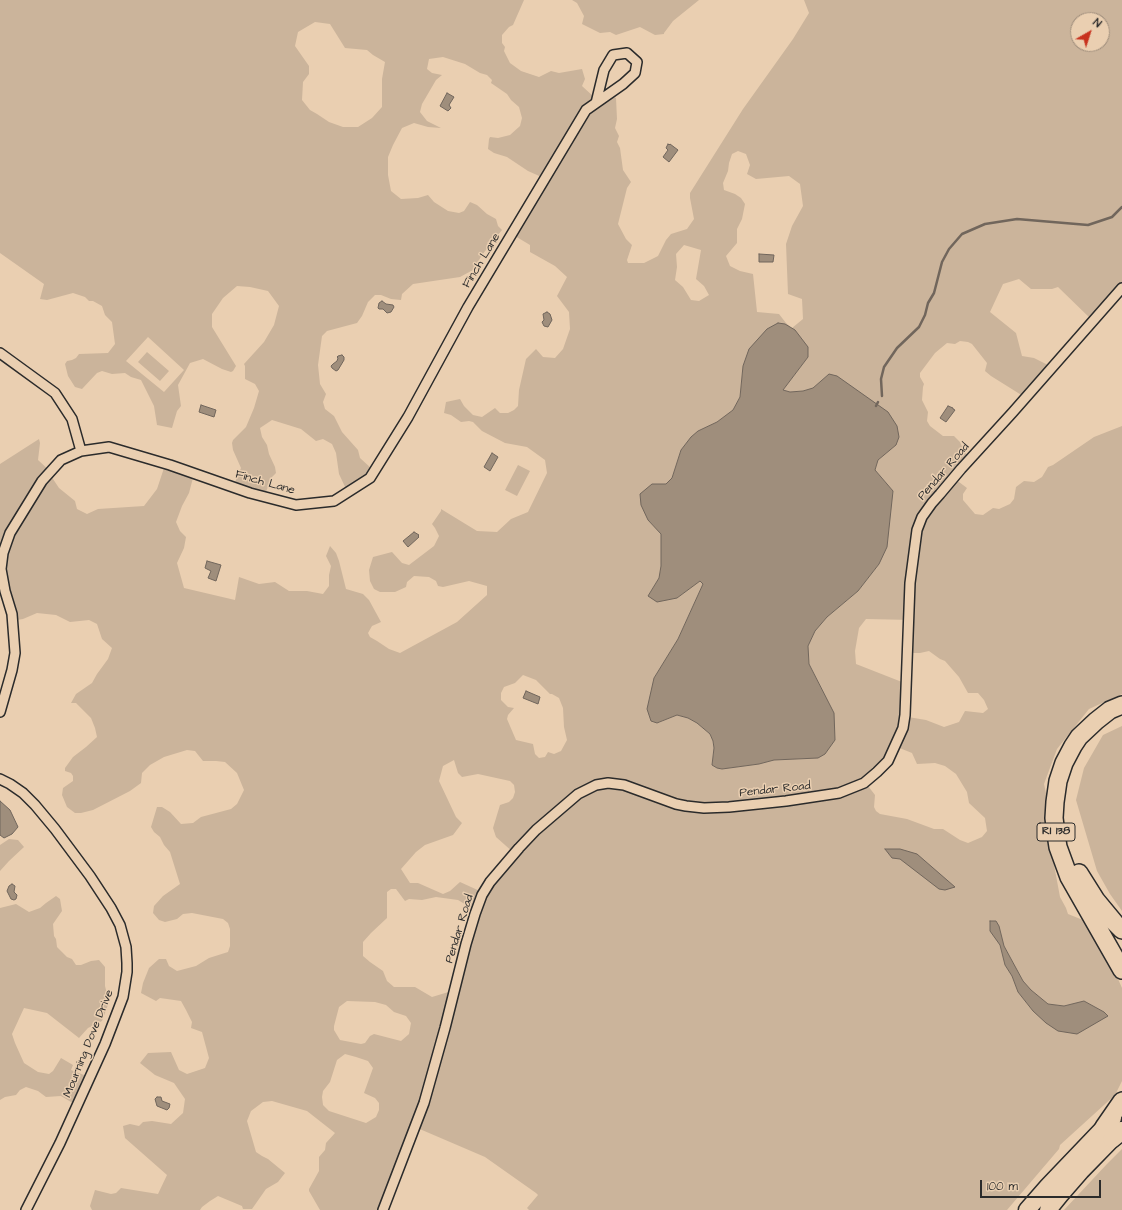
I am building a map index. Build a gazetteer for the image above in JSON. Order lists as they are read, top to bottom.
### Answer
{
  "streets": {
    "highway": ["RI 138"],
    "street": ["Finch Lane", "Pendar Road", "Mourning Dove Drive"]
  },
  "scale_bar": "100 m",
  "north": "top right"
}
